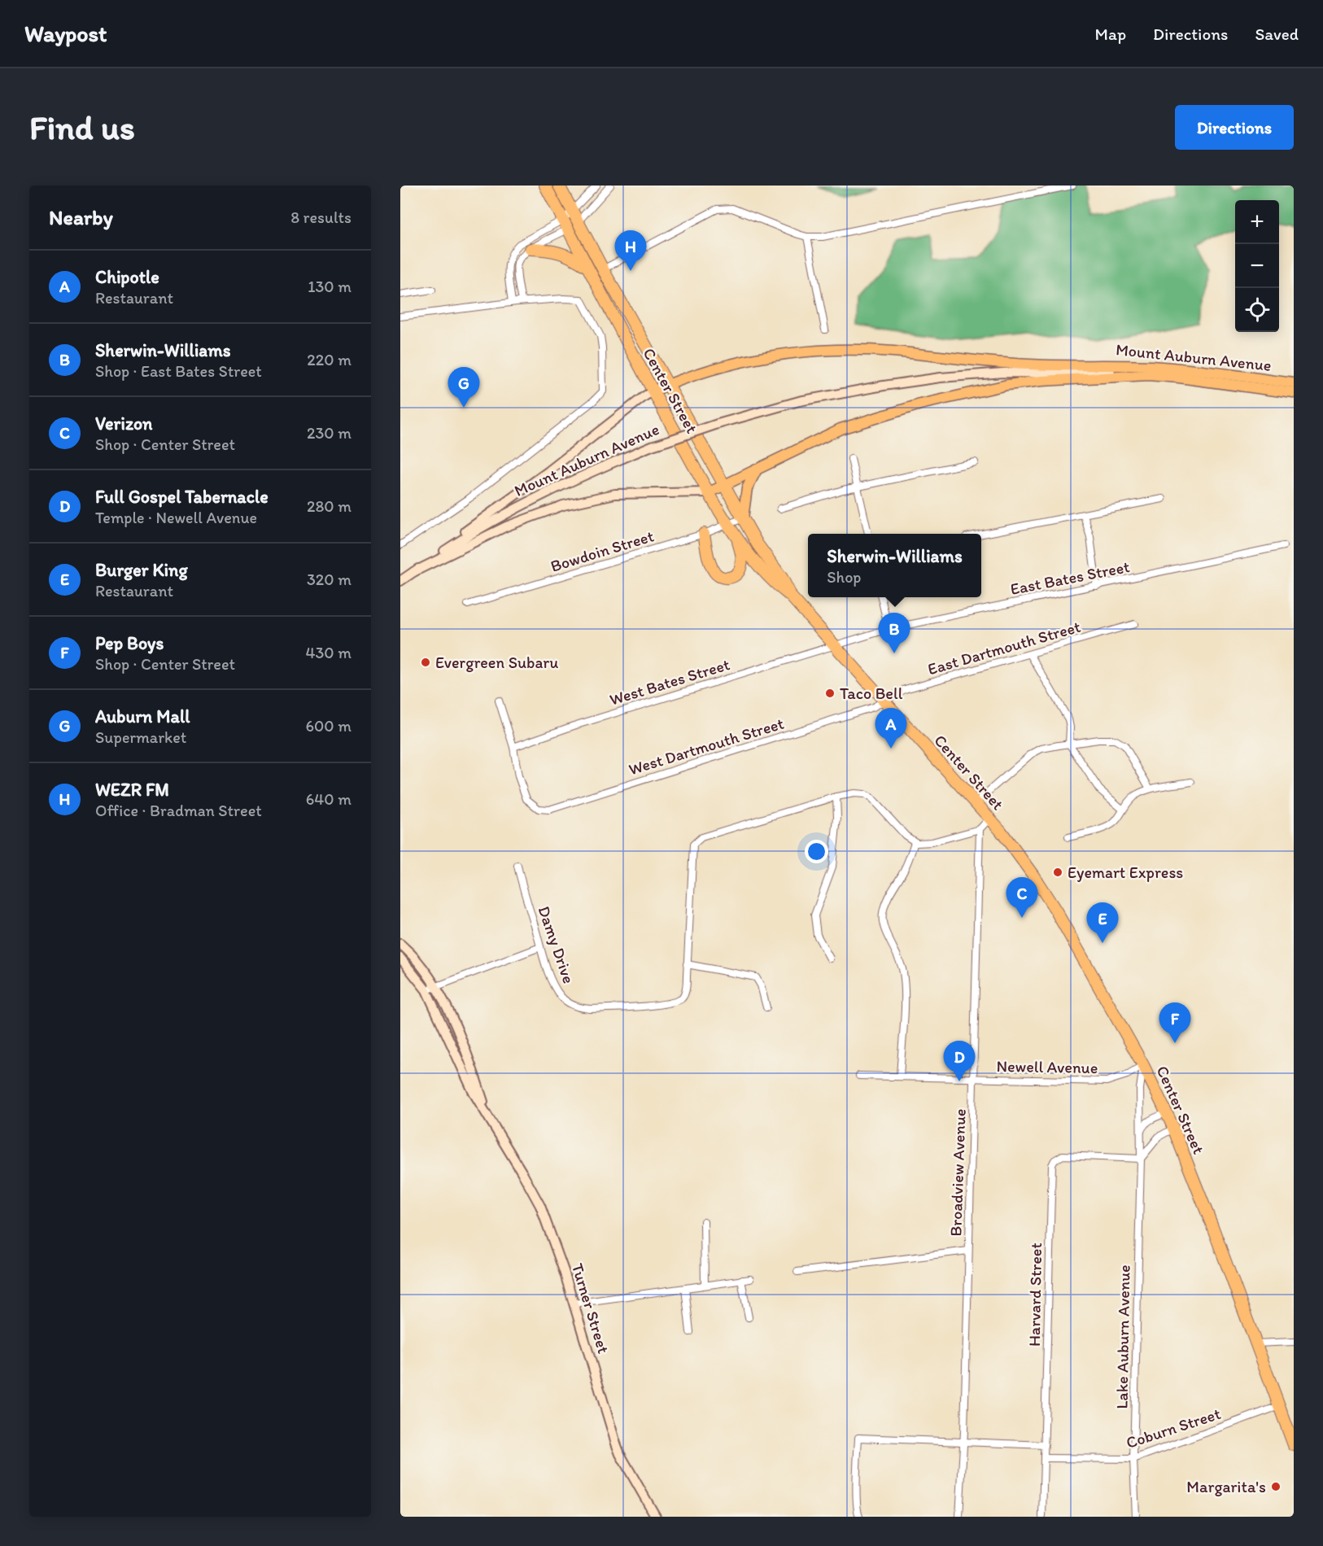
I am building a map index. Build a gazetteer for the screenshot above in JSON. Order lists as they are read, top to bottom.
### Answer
{
  "streets": {
    "highway": ["Center Street"],
    "main road": ["Mount Auburn Avenue", "Turner Street"],
    "street": [
      "Bowdoin Street",
      "East Bates Street",
      "East Dartmouth Street",
      "West Bates Street",
      "West Dartmouth Street",
      "Damy Drive",
      "Newell Avenue",
      "Broadview Avenue",
      "Harvard Street",
      "Lake Auburn Avenue",
      "Coburn Street"
    ]
  },
  "crossings": [
    ["Center Street", "Bowdoin Street"],
    ["Center Street", "East Bates Street"],
    ["Center Street", "East Dartmouth Street"],
    ["Center Street", "West Bates Street"],
    ["Center Street", "West Dartmouth Street"],
    ["Center Street", "Newell Avenue"],
    ["Center Street", "Lake Auburn Avenue"],
    ["Center Street", "Coburn Street"],
    ["East Bates Street", "West Bates Street"],
    ["East Dartmouth Street", "West Dartmouth Street"],
    ["West Bates Street", "West Dartmouth Street"],
    ["Newell Avenue", "Broadview Avenue"],
    ["Newell Avenue", "Lake Auburn Avenue"],
    ["Harvard Street", "Lake Auburn Avenue"],
    ["Harvard Street", "Coburn Street"],
    ["Lake Auburn Avenue", "Coburn Street"]
  ],
  "places": [
    "Evergreen Subaru",
    "Taco Bell",
    "Eyemart Express",
    "Margarita's"
  ],
  "page": {
    "header": "Waypost",
    "nav": ["Map", "Directions", "Saved"],
    "buttons": "Directions",
    "title": "Find us",
    "heading": ["Nearby", "8 results"],
    "map_buttons": ["+", "−"],
    "pins": [
      "H",
      "G",
      "B",
      "A",
      "C",
      "E",
      "F",
      "D"
    ],
    "list": [
      {
        "mark": "A",
        "name": "Chipotle",
        "note": "Restaurant",
        "value": "130 m"
      },
      {
        "mark": "B",
        "name": "Sherwin-Williams",
        "note": "Shop · East Bates Street",
        "value": "220 m"
      },
      {
        "mark": "C",
        "name": "Verizon",
        "note": "Shop · Center Street",
        "value": "230 m"
      },
      {
        "mark": "D",
        "name": "Full Gospel Tabernacle",
        "note": "Temple · Newell Avenue",
        "value": "280 m"
      },
      {
        "mark": "E",
        "name": "Burger King",
        "note": "Restaurant",
        "value": "320 m"
      },
      {
        "mark": "F",
        "name": "Pep Boys",
        "note": "Shop · Center Street",
        "value": "430 m"
      },
      {
        "mark": "G",
        "name": "Auburn Mall",
        "note": "Supermarket",
        "value": "600 m"
      },
      {
        "mark": "H",
        "name": "WEZR FM",
        "note": "Office · Bradman Street",
        "value": "640 m"
      }
    ],
    "popup": ["Sherwin-Williams", "Shop"]
  }
}
